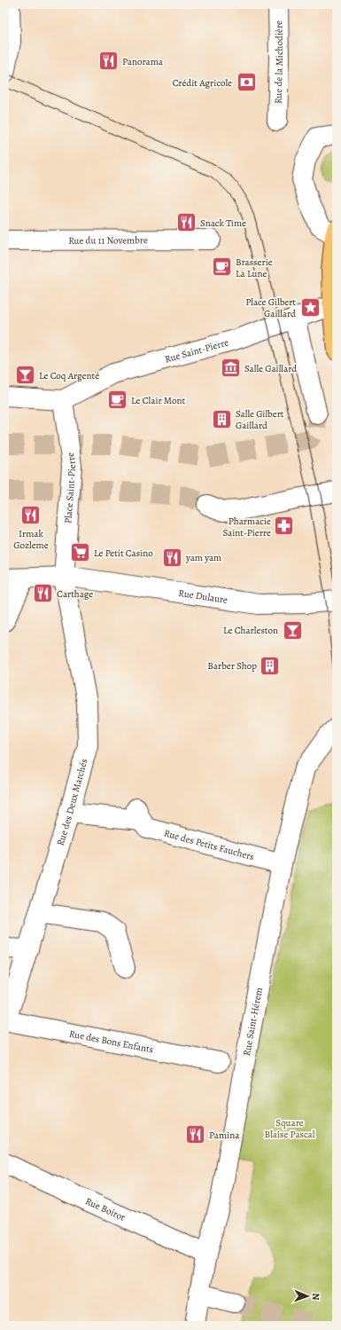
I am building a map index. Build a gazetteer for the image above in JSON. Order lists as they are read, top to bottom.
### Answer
{
  "streets": {
    "street": [
      "Rue de la Michodière",
      "Rue du 11 Novembre",
      "Rue Saint-Pierre",
      "Place Saint-Pierre",
      "Rue Dulaure",
      "Rue des Deux Marchés",
      "Rue des Petits Fauchers",
      "Rue Saint-Hérem",
      "Rue des Bons Enfants",
      "Rue Boirot"
    ]
  },
  "crossings": [
    ["Rue Saint-Pierre", "Place Saint-Pierre"],
    ["Place Saint-Pierre", "Rue Dulaure"],
    ["Place Saint-Pierre", "Rue des Deux Marchés"],
    ["Rue Dulaure", "Rue des Deux Marchés"],
    ["Rue des Deux Marchés", "Rue des Petits Fauchers"],
    ["Rue des Deux Marchés", "Rue des Bons Enfants"],
    ["Rue des Petits Fauchers", "Rue Saint-Hérem"],
    ["Rue Saint-Hérem", "Rue Boirot"]
  ],
  "parks": ["Square Blaise Pascal"],
  "places": {
    "restaurant": [
      "Panorama",
      "Snack Time",
      "Irmak Gozleme",
      "yam yam",
      "Carthage",
      "Pamina"
    ],
    "bank": ["Crédit Agricole"],
    "cafe": ["Brasserie La Lune", "Le Clair Mont"],
    "place": ["Place Gilbert Gaillard"],
    "museum": ["Salle Gaillard"],
    "bar": ["Le Coq Argenté", "Le Charleston"],
    "building": ["Salle Gilbert Gaillard", "Barber Shop"],
    "pharmacy": ["Pharmacie Saint-Pierre"],
    "supermarket": ["Le Petit Casino"]
  },
  "north": "right"
}
